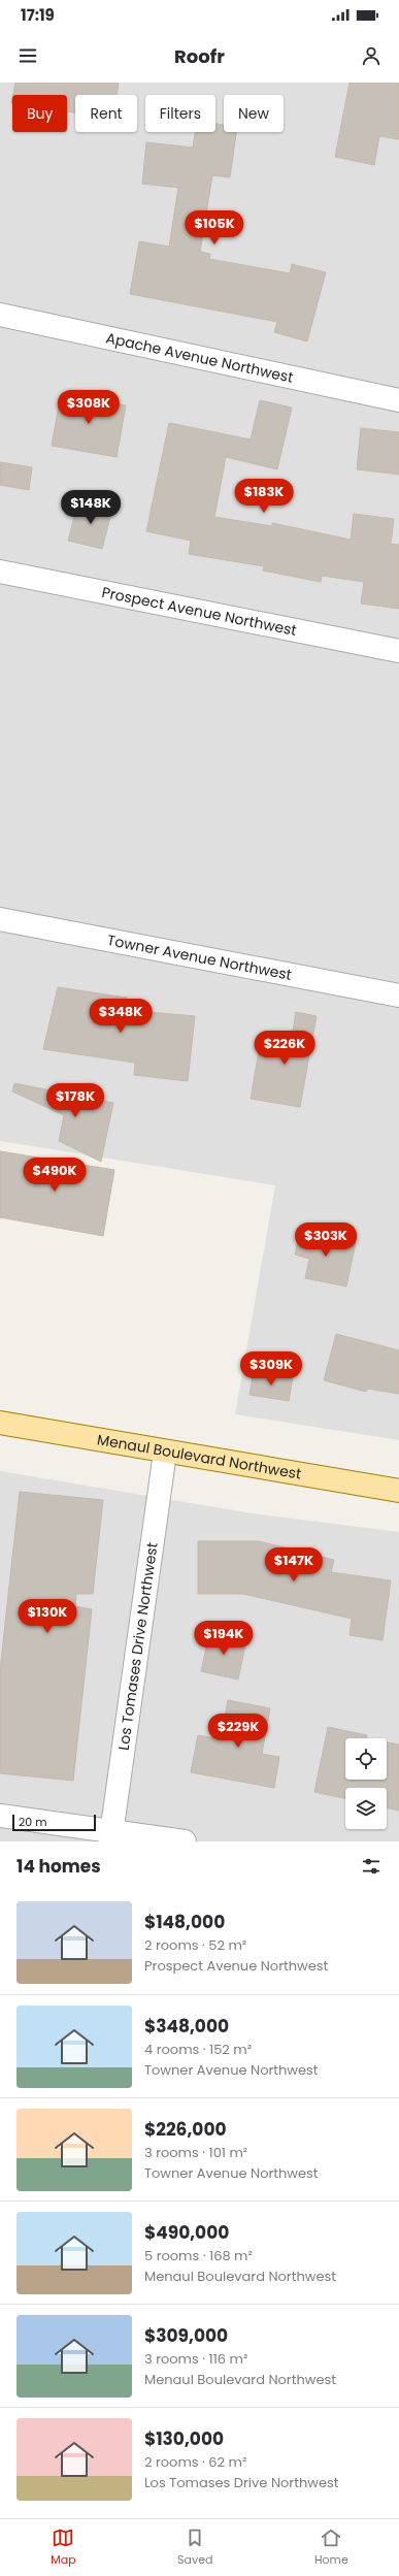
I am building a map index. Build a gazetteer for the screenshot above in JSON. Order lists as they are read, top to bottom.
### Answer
{
  "streets": {
    "main road": ["Menaul Boulevard Northwest"],
    "street": [
      "Apache Avenue Northwest",
      "Prospect Avenue Northwest",
      "Towner Avenue Northwest",
      "Los Tomases Drive Northwest"
    ]
  },
  "crossings": [
    ["Menaul Boulevard Northwest", "Los Tomases Drive Northwest"]
  ],
  "scale_bar": "20 m",
  "page": {
    "status": "17:19",
    "header": "Roofr",
    "chip": [
      "Buy",
      "Rent",
      "Filters",
      "New"
    ],
    "price": [
      "$105K",
      "$308K",
      "$183K",
      "$148K",
      "$348K",
      "$226K",
      "$178K",
      "$490K",
      "$303K",
      "$309K",
      "$147K",
      "$130K",
      "$194K",
      "$229K"
    ],
    "scale": "20 m",
    "heading": "14 homes",
    "list": [
      {
        "name": "$148,000",
        "note": "2 rooms · 52 m² · Prospect Avenue Northwest"
      },
      {
        "name": "$348,000",
        "note": "4 rooms · 152 m² · Towner Avenue Northwest"
      },
      {
        "name": "$226,000",
        "note": "3 rooms · 101 m² · Towner Avenue Northwest"
      },
      {
        "name": "$490,000",
        "note": "5 rooms · 168 m² · Menaul Boulevard Northwest"
      },
      {
        "name": "$309,000",
        "note": "3 rooms · 116 m² · Menaul Boulevard Northwest"
      },
      {
        "name": "$130,000",
        "note": "2 rooms · 62 m² · Los Tomases Drive Northwest"
      }
    ],
    "tabs": ["Map", "Saved", "Home"]
  }
}
